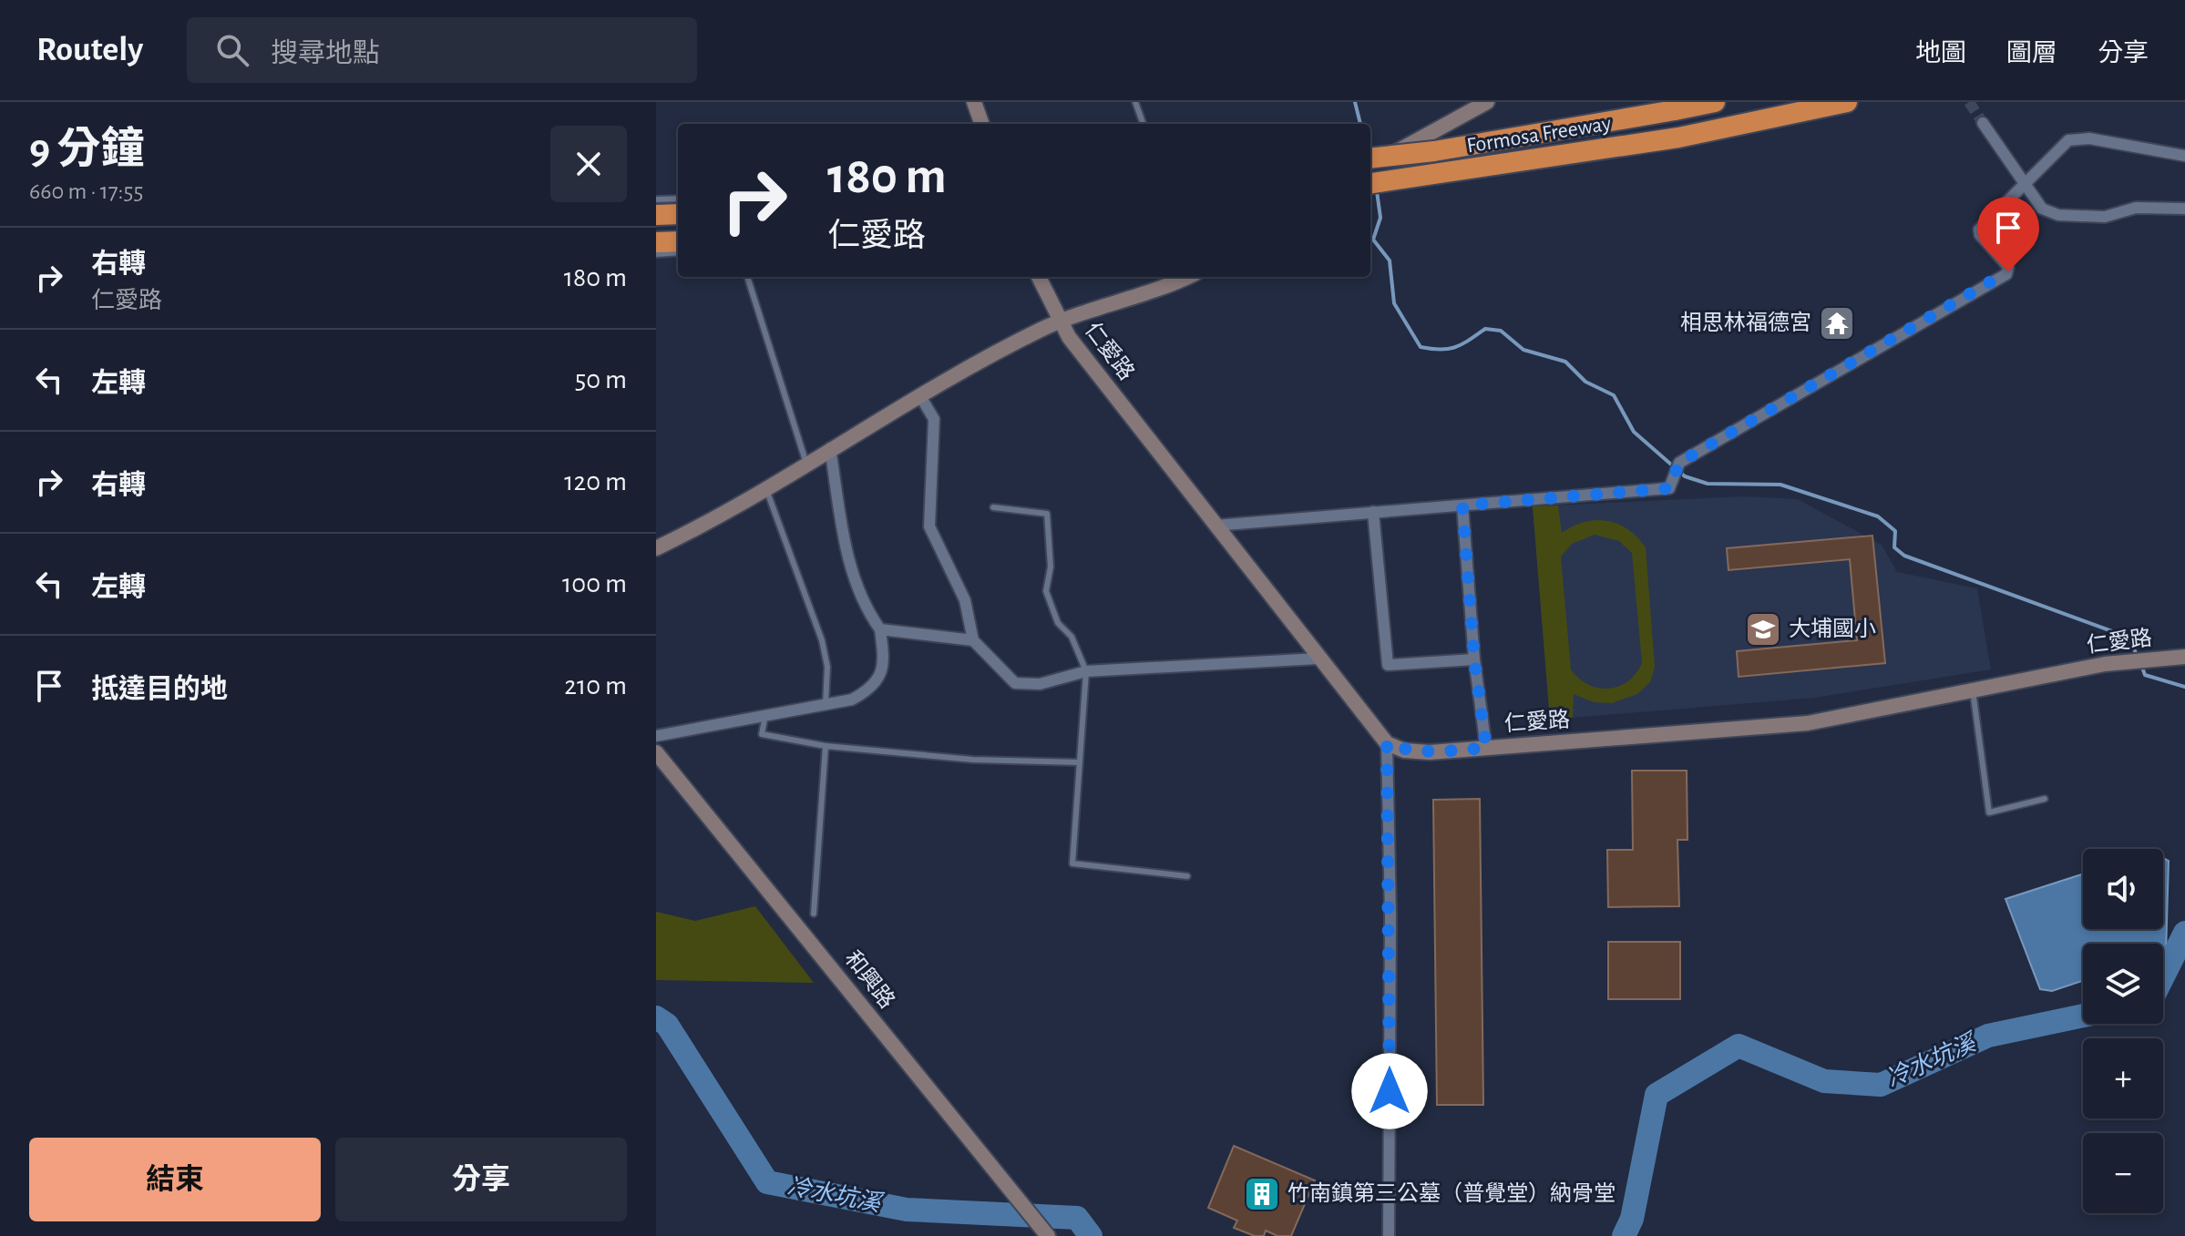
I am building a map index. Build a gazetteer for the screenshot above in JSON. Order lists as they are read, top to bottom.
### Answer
{
  "streets": {
    "highway": ["Formosa Freeway"],
    "street": ["仁愛路", "和興路"]
  },
  "water": ["冷水坑溪"],
  "places": {
    "temple": ["相思林福德宮"],
    "school or university": ["大埔國小"],
    "building": ["竹南鎮第三公墓（普覺堂）納骨堂"]
  },
  "page": {
    "header": "Routely",
    "search": "搜尋地點",
    "nav": ["地圖", "圖層", "分享"],
    "heading": ["9 分鐘", "660 m · 17:55"],
    "turn": ["180 m", "仁愛路"],
    "list": [
      {
        "name": "右轉",
        "note": "仁愛路",
        "value": "180 m"
      },
      {
        "name": "左轉",
        "value": "50 m"
      },
      {
        "name": "右轉",
        "value": "120 m"
      },
      {
        "name": "左轉",
        "value": "100 m"
      },
      {
        "name": "抵達目的地",
        "value": "210 m"
      }
    ],
    "map_buttons": ["+", "−"],
    "buttons": ["結束", "分享"]
  }
}
